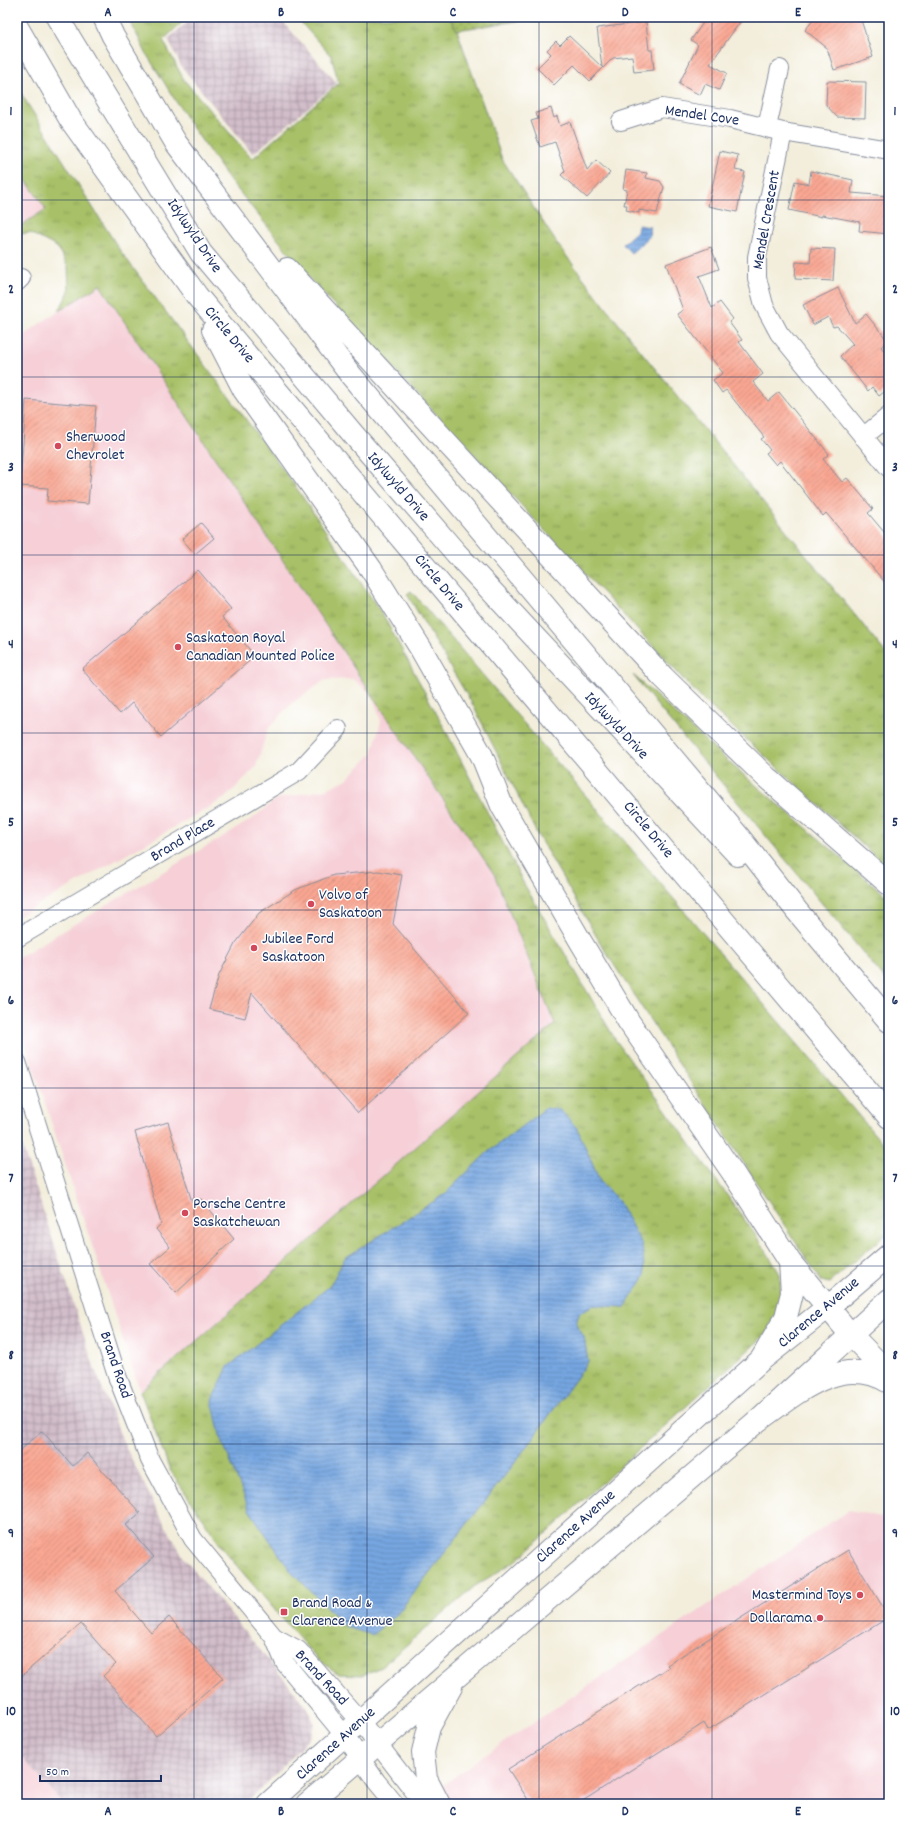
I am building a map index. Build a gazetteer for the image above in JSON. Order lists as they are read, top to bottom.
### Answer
{
  "streets": {
    "main road": ["Idylwyld Drive", "Circle Drive", "Clarence Avenue"],
    "street": [
      "Mendel Cove",
      "Mendel Crescent",
      "Brand Place",
      "Brand Road"
    ]
  },
  "crossings": [
    ["Mendel Cove", "Mendel Crescent"],
    ["Clarence Avenue", "Brand Road"]
  ],
  "places": {
    "other": [
      "Sherwood Chevrolet",
      "Saskatoon Royal Canadian Mounted Police",
      "Volvo of Saskatoon",
      "Jubilee Ford Saskatoon",
      "Porsche Centre Saskatchewan",
      "Mastermind Toys",
      "Dollarama"
    ],
    "transit": ["Brand Road & Clarence Avenue"]
  },
  "scale_bar": "50 m",
  "grid": {
    "columns": [
      "A",
      "B",
      "C",
      "D",
      "E"
    ],
    "rows": [
      "1",
      "2",
      "3",
      "4",
      "5",
      "6",
      "7",
      "8",
      "9",
      "10"
    ]
  }
}
